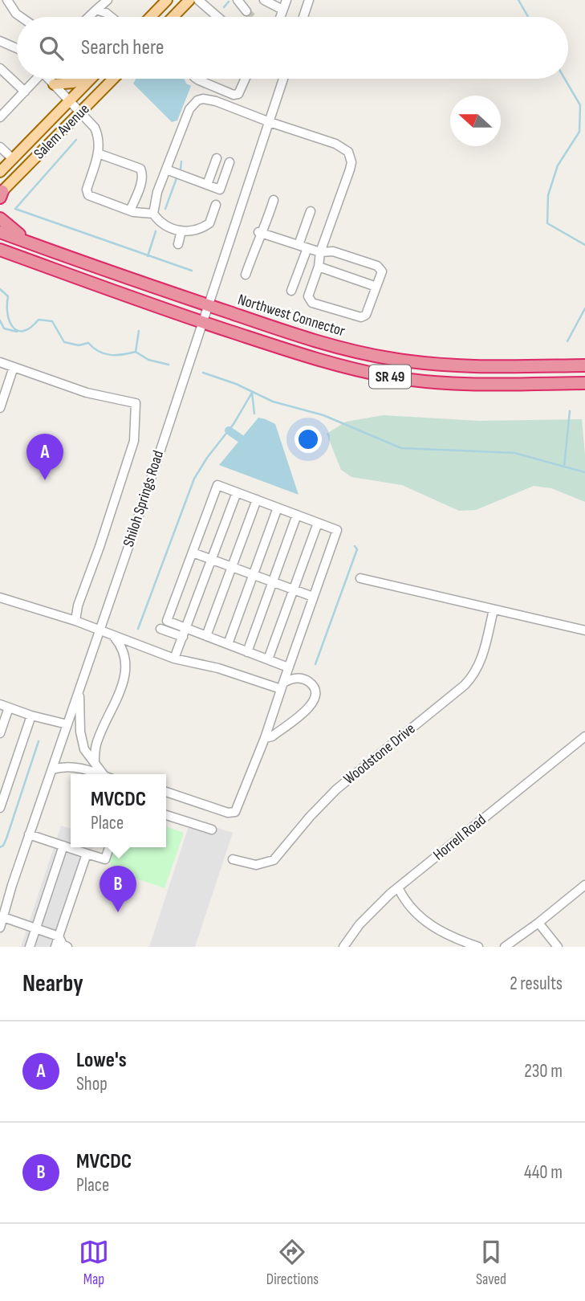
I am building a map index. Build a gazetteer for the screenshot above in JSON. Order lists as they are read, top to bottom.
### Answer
{
  "streets": {
    "highway": ["Northwest Connector", "SR 49"],
    "main road": ["Salem Avenue"],
    "street": ["Shiloh Springs Road", "Woodstone Drive", "Horrell Road"]
  },
  "crossings": [
    ["Northwest Connector", "Shiloh Springs Road"],
    ["SR 49", "Shiloh Springs Road"]
  ],
  "north": "left",
  "page": {
    "search": "Search here",
    "pins": ["A", "B"],
    "popup": ["MVCDC", "Place"],
    "heading": ["Nearby", "2 results"],
    "list": [
      {
        "mark": "A",
        "name": "Lowe's",
        "note": "Shop",
        "value": "230 m"
      },
      {
        "mark": "B",
        "name": "MVCDC",
        "note": "Place",
        "value": "440 m"
      }
    ],
    "nav": ["Map", "Directions", "Saved"]
  }
}
